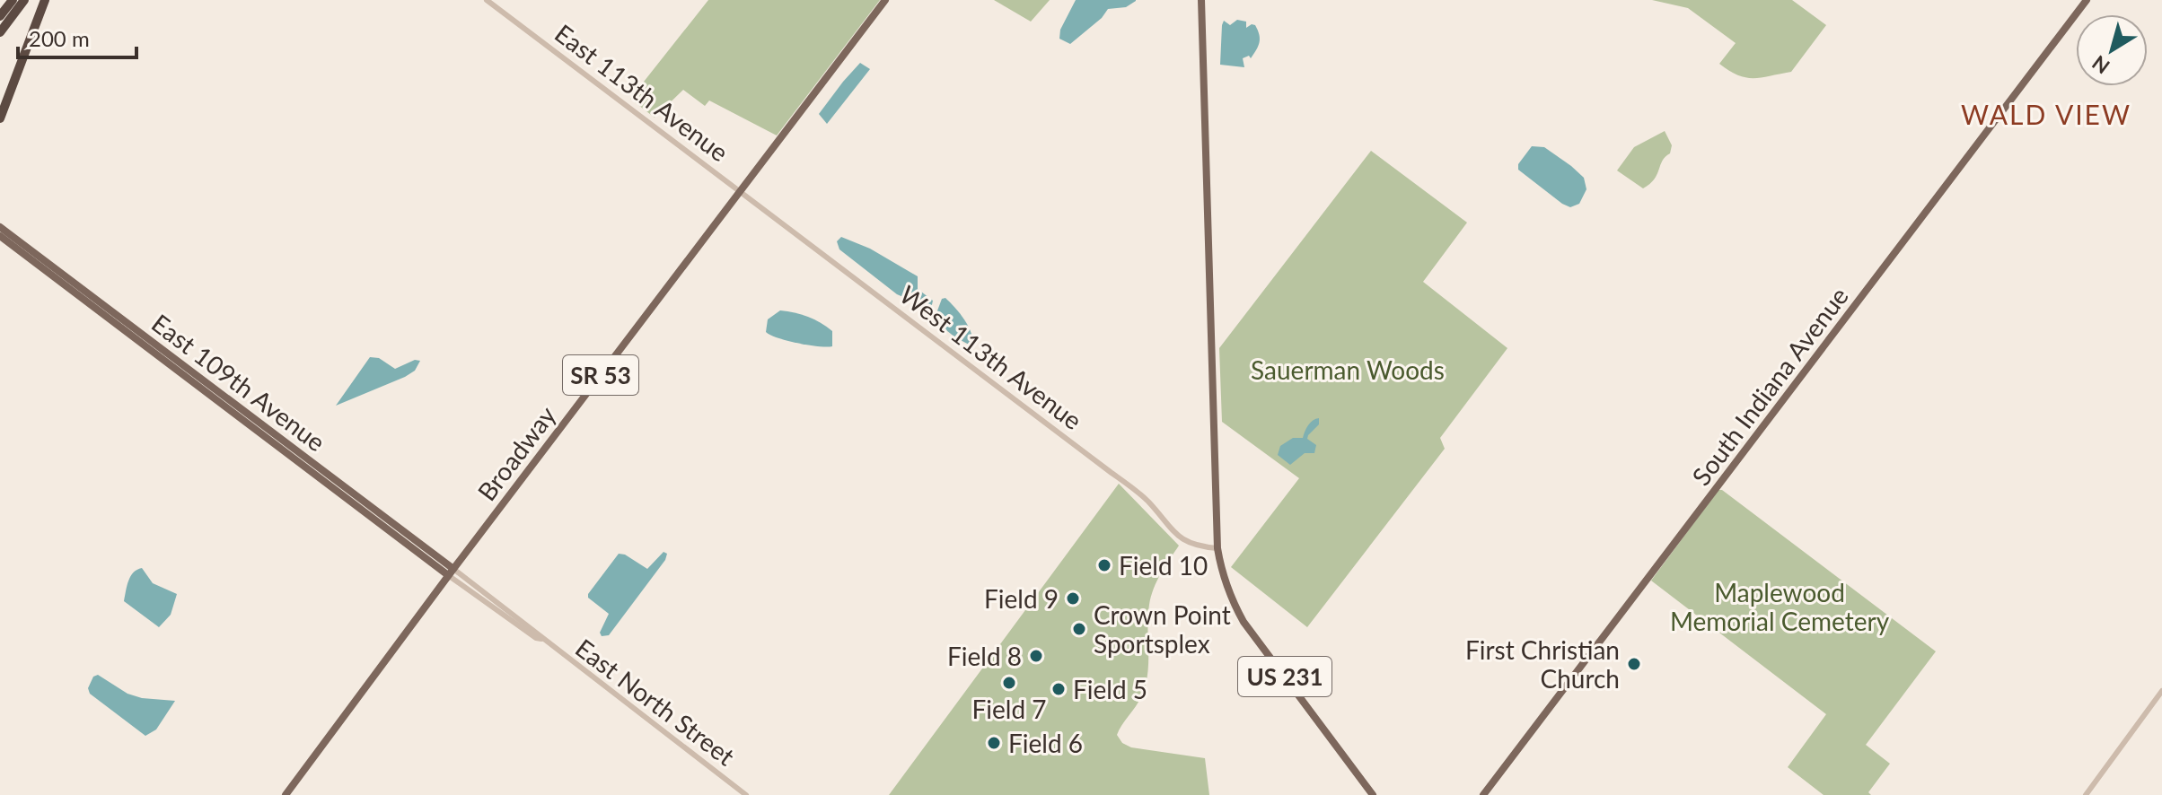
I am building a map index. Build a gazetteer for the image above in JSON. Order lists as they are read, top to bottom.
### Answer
{
  "streets": {
    "main road": [
      "SR 53",
      "East 109th Avenue",
      "South Indiana Avenue",
      "Broadway",
      "US 231"
    ],
    "street": ["East 113th Avenue", "West 113th Avenue", "East North Street"]
  },
  "crossings": [
    ["East 113th Avenue", "West 113th Avenue"],
    ["East 113th Avenue", "Broadway"],
    ["West 113th Avenue", "Broadway"],
    ["West 113th Avenue", "US 231"],
    ["East 109th Avenue", "Broadway"],
    ["East 109th Avenue", "East North Street"],
    ["Broadway", "East North Street"]
  ],
  "districts": ["WALD VIEW"],
  "parks": ["Sauerman Woods", "Maplewood Memorial Cemetery"],
  "places": [
    "Field 10",
    "Field 9",
    "Crown Point Sportsplex",
    "Field 8",
    "First Christian Church",
    "Field 7",
    "Field 5",
    "Field 6"
  ],
  "scale_bar": "200 m",
  "north": "bottom left"
}
